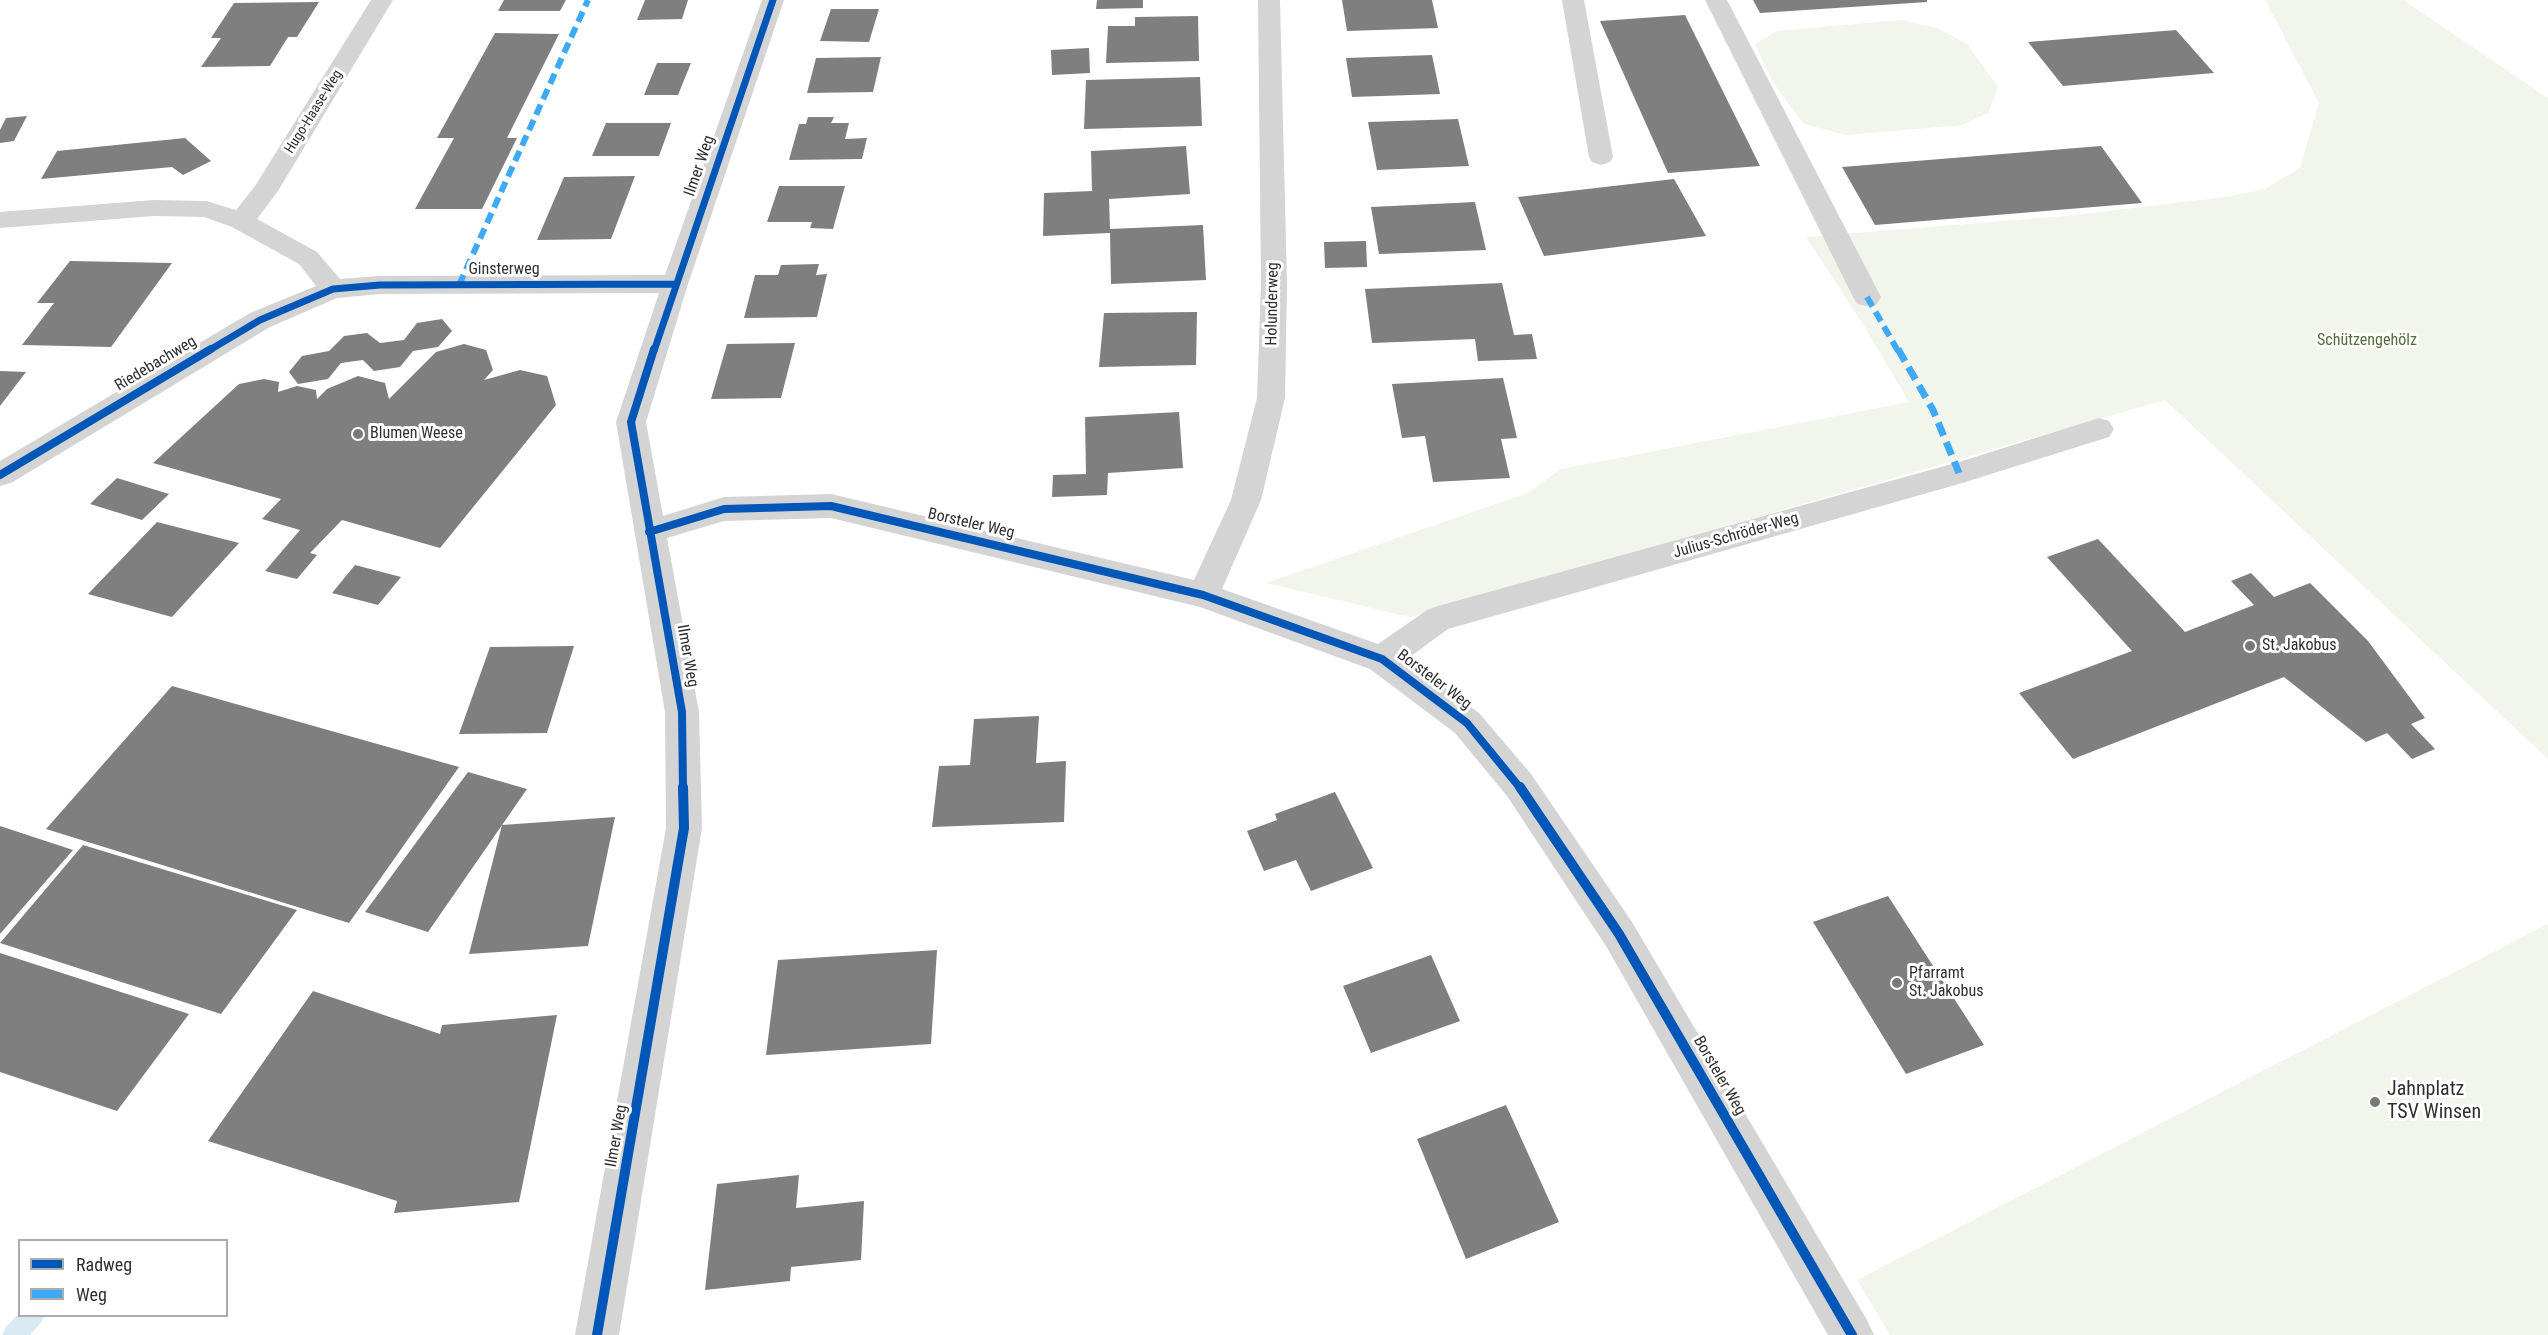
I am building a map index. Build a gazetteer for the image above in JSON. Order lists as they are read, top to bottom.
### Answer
{
  "streets": {
    "street": [
      "Hugo-Haase-Weg",
      "Ilmer Weg",
      "Ginsterweg",
      "Holunderweg",
      "Riedebachweg",
      "Borsteler Weg",
      "Julius-Schröder-Weg"
    ]
  },
  "crossings": [
    ["Ilmer Weg", "Ginsterweg"],
    ["Ilmer Weg", "Borsteler Weg"],
    ["Ginsterweg", "Riedebachweg"],
    ["Holunderweg", "Borsteler Weg"],
    ["Borsteler Weg", "Julius-Schröder-Weg"]
  ],
  "parks": ["Schützengehölz"],
  "places": [
    "Blumen Weese",
    "St. Jakobus",
    "Pfarramt St. Jakobus",
    "Jahnplatz TSV Winsen"
  ],
  "legend": ["Radweg", "Weg"]
}
